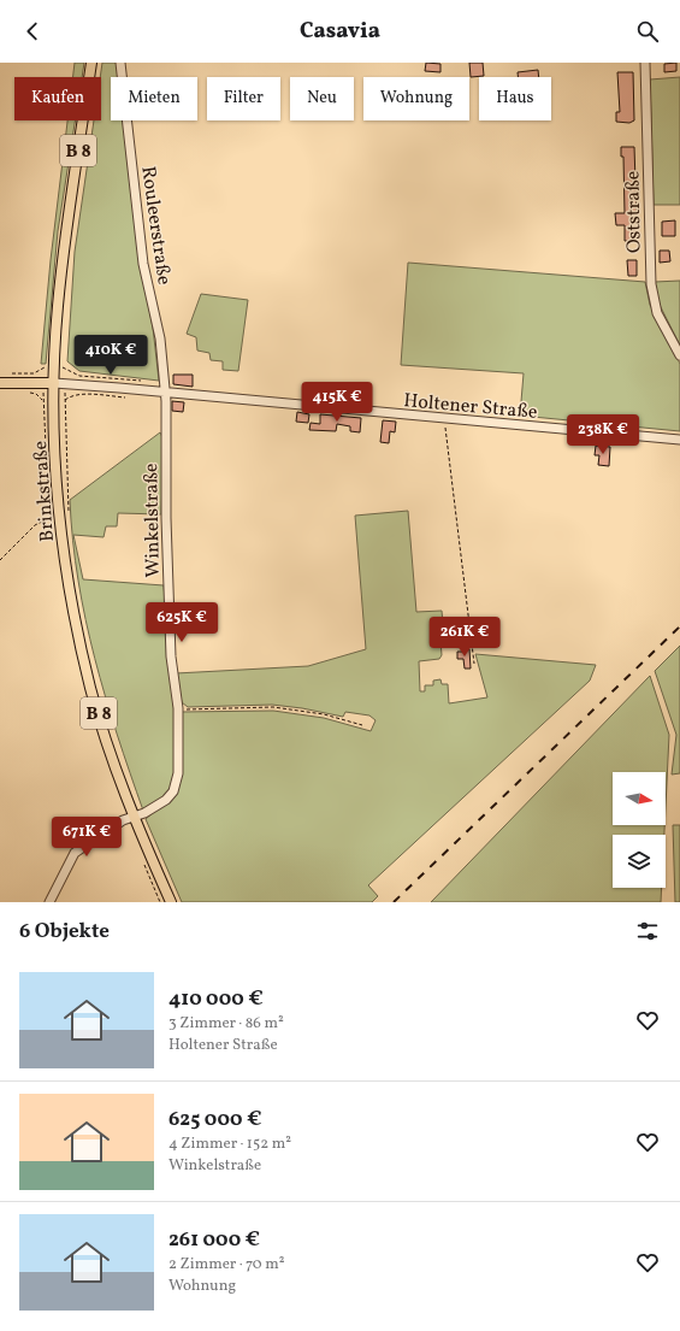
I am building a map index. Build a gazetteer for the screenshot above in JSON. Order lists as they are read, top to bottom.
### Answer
{
  "streets": {
    "main road": ["B 8", "Holtener Straße", "Brinkstraße"],
    "street": ["Oststraße", "Rouleerstraße", "Winkelstraße"]
  },
  "crossings": [
    ["Rouleerstraße", "Holtener Straße"],
    ["Rouleerstraße", "Winkelstraße"],
    ["Holtener Straße", "Brinkstraße"],
    ["Holtener Straße", "Winkelstraße"],
    ["Brinkstraße", "Winkelstraße"]
  ],
  "north": "right",
  "page": {
    "header": "Casavia",
    "chip": [
      "Kaufen",
      "Mieten",
      "Filter",
      "Neu",
      "Wohnung",
      "Haus"
    ],
    "price": [
      "410K €",
      "415K €",
      "238K €",
      "625K €",
      "261K €",
      "671K €"
    ],
    "heading": "6 Objekte",
    "list": [
      {
        "name": "410 000 €",
        "note": "3 Zimmer · 86 m² · Holtener Straße"
      },
      {
        "name": "625 000 €",
        "note": "4 Zimmer · 152 m² · Winkelstraße"
      },
      {
        "name": "261 000 €",
        "note": "2 Zimmer · 70 m² · Wohnung"
      }
    ]
  }
}
